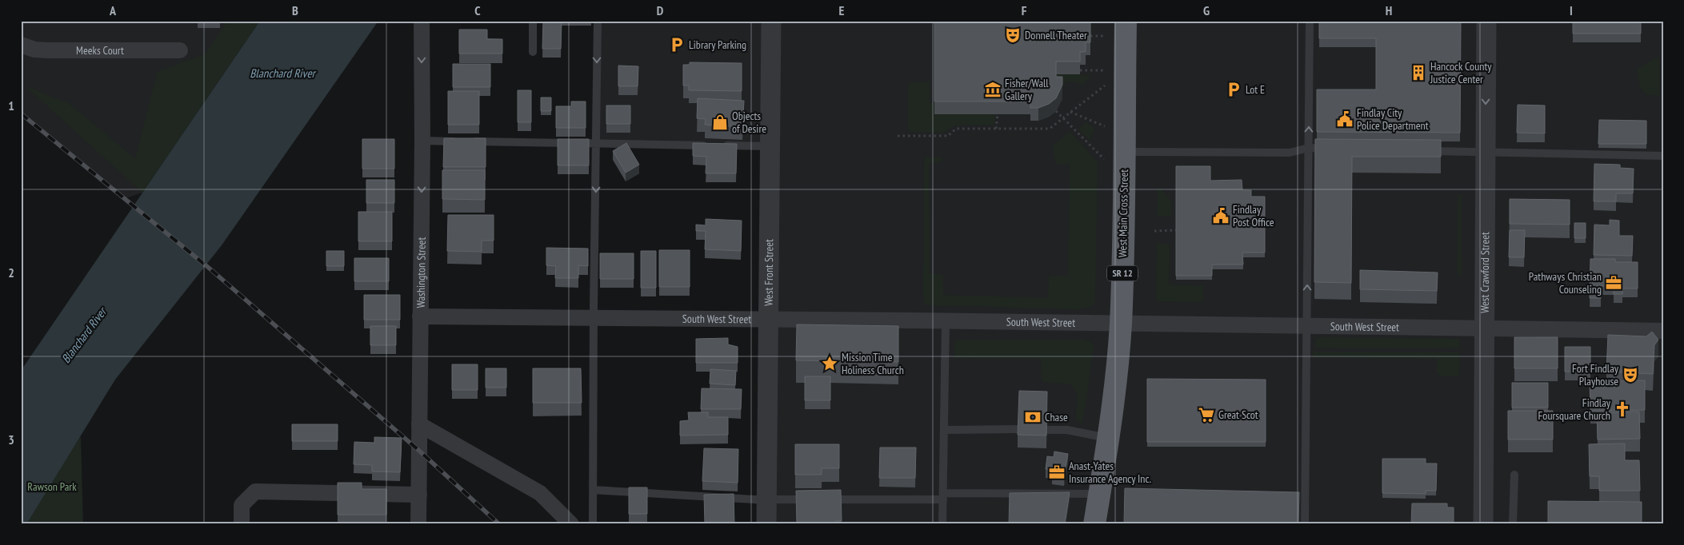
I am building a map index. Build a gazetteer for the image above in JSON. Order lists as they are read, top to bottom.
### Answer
{
  "streets": {
    "highway": ["West Main Cross Street", "SR 12"],
    "street": [
      "Meeks Court",
      "Washington Street",
      "West Front Street",
      "West Crawford Street",
      "South West Street"
    ]
  },
  "crossings": [
    ["West Main Cross Street", "South West Street"],
    ["Washington Street", "South West Street"],
    ["West Front Street", "South West Street"],
    ["West Crawford Street", "South West Street"]
  ],
  "one_way": ["Washington Street"],
  "water": ["Blanchard River"],
  "parks": ["Rawson Park"],
  "places": {
    "theatre": ["Donnell Theater", "Fort Findlay Playhouse"],
    "parking": ["Library Parking", "Lot E"],
    "building": ["Hancock County Justice Center"],
    "museum": ["Fisher/Wall Gallery"],
    "public building": ["Findlay City Police Department", "Findlay Post Office"],
    "shop": ["Objects of Desire"],
    "office": ["Pathways Christian Counseling", "Anast-Yates Insurance Agency Inc."],
    "place": ["Mission Time Holiness Church"],
    "church": ["Findlay Foursquare Church"],
    "supermarket": ["Great Scot"],
    "bank": ["Chase"]
  },
  "grid": {
    "columns": [
      "A",
      "B",
      "C",
      "D",
      "E",
      "F",
      "G",
      "H",
      "I"
    ],
    "rows": ["1", "2", "3"]
  }
}
